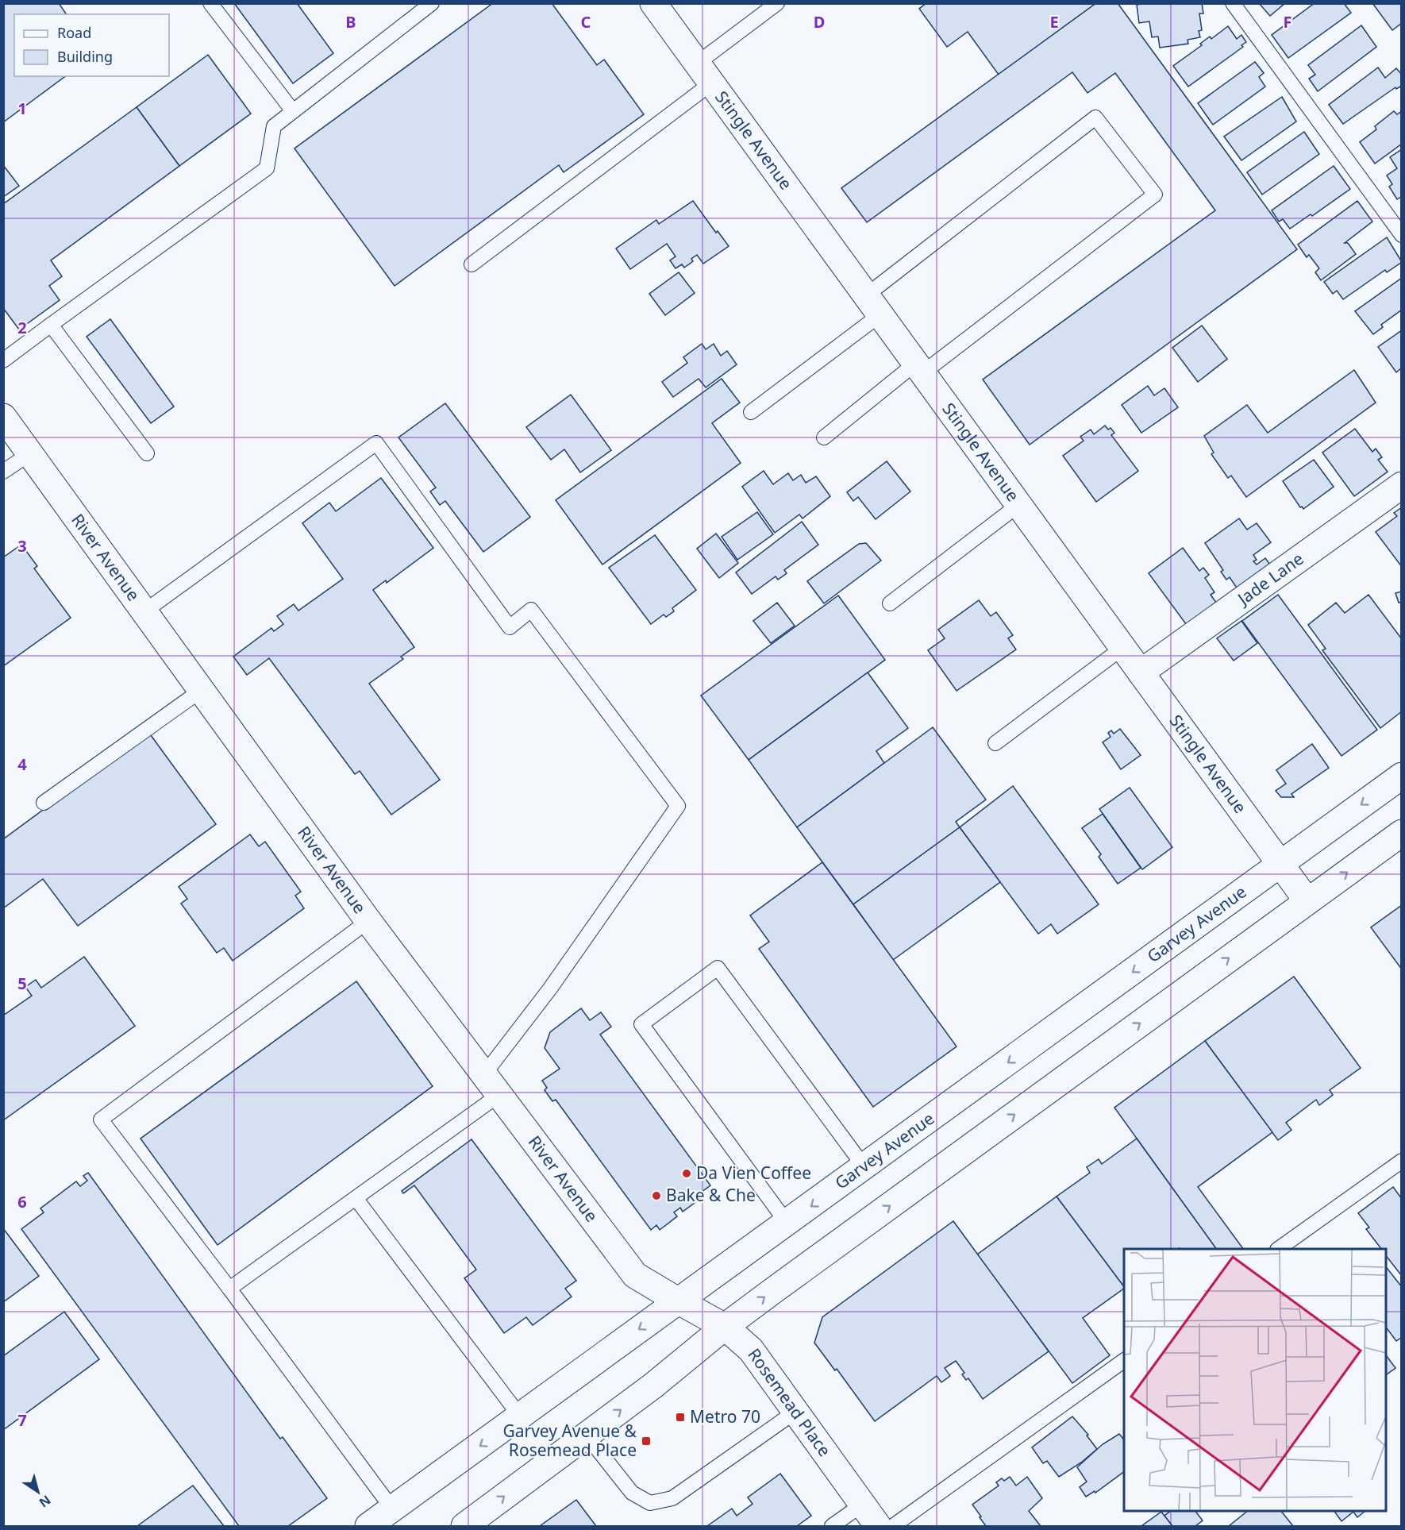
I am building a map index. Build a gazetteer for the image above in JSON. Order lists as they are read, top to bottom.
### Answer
{
  "streets": {
    "street": [
      "Stingle Avenue",
      "River Avenue",
      "Jade Lane",
      "Garvey Avenue",
      "Rosemead Place"
    ]
  },
  "crossings": [
    ["Stingle Avenue", "Jade Lane"],
    ["Stingle Avenue", "Garvey Avenue"],
    ["River Avenue", "Garvey Avenue"],
    ["River Avenue", "Rosemead Place"],
    ["Garvey Avenue", "Rosemead Place"]
  ],
  "places": {
    "other": ["Da Vien Coffee", "Bake & Che"],
    "transit": ["Metro 70", "Garvey Avenue & Rosemead Place"]
  },
  "legend": ["Road", "Building"],
  "north": "bottom right",
  "grid": {
    "columns": [
      "B",
      "C",
      "D",
      "E",
      "F"
    ],
    "rows": [
      "1",
      "2",
      "3",
      "4",
      "5",
      "6",
      "7"
    ]
  }
}
